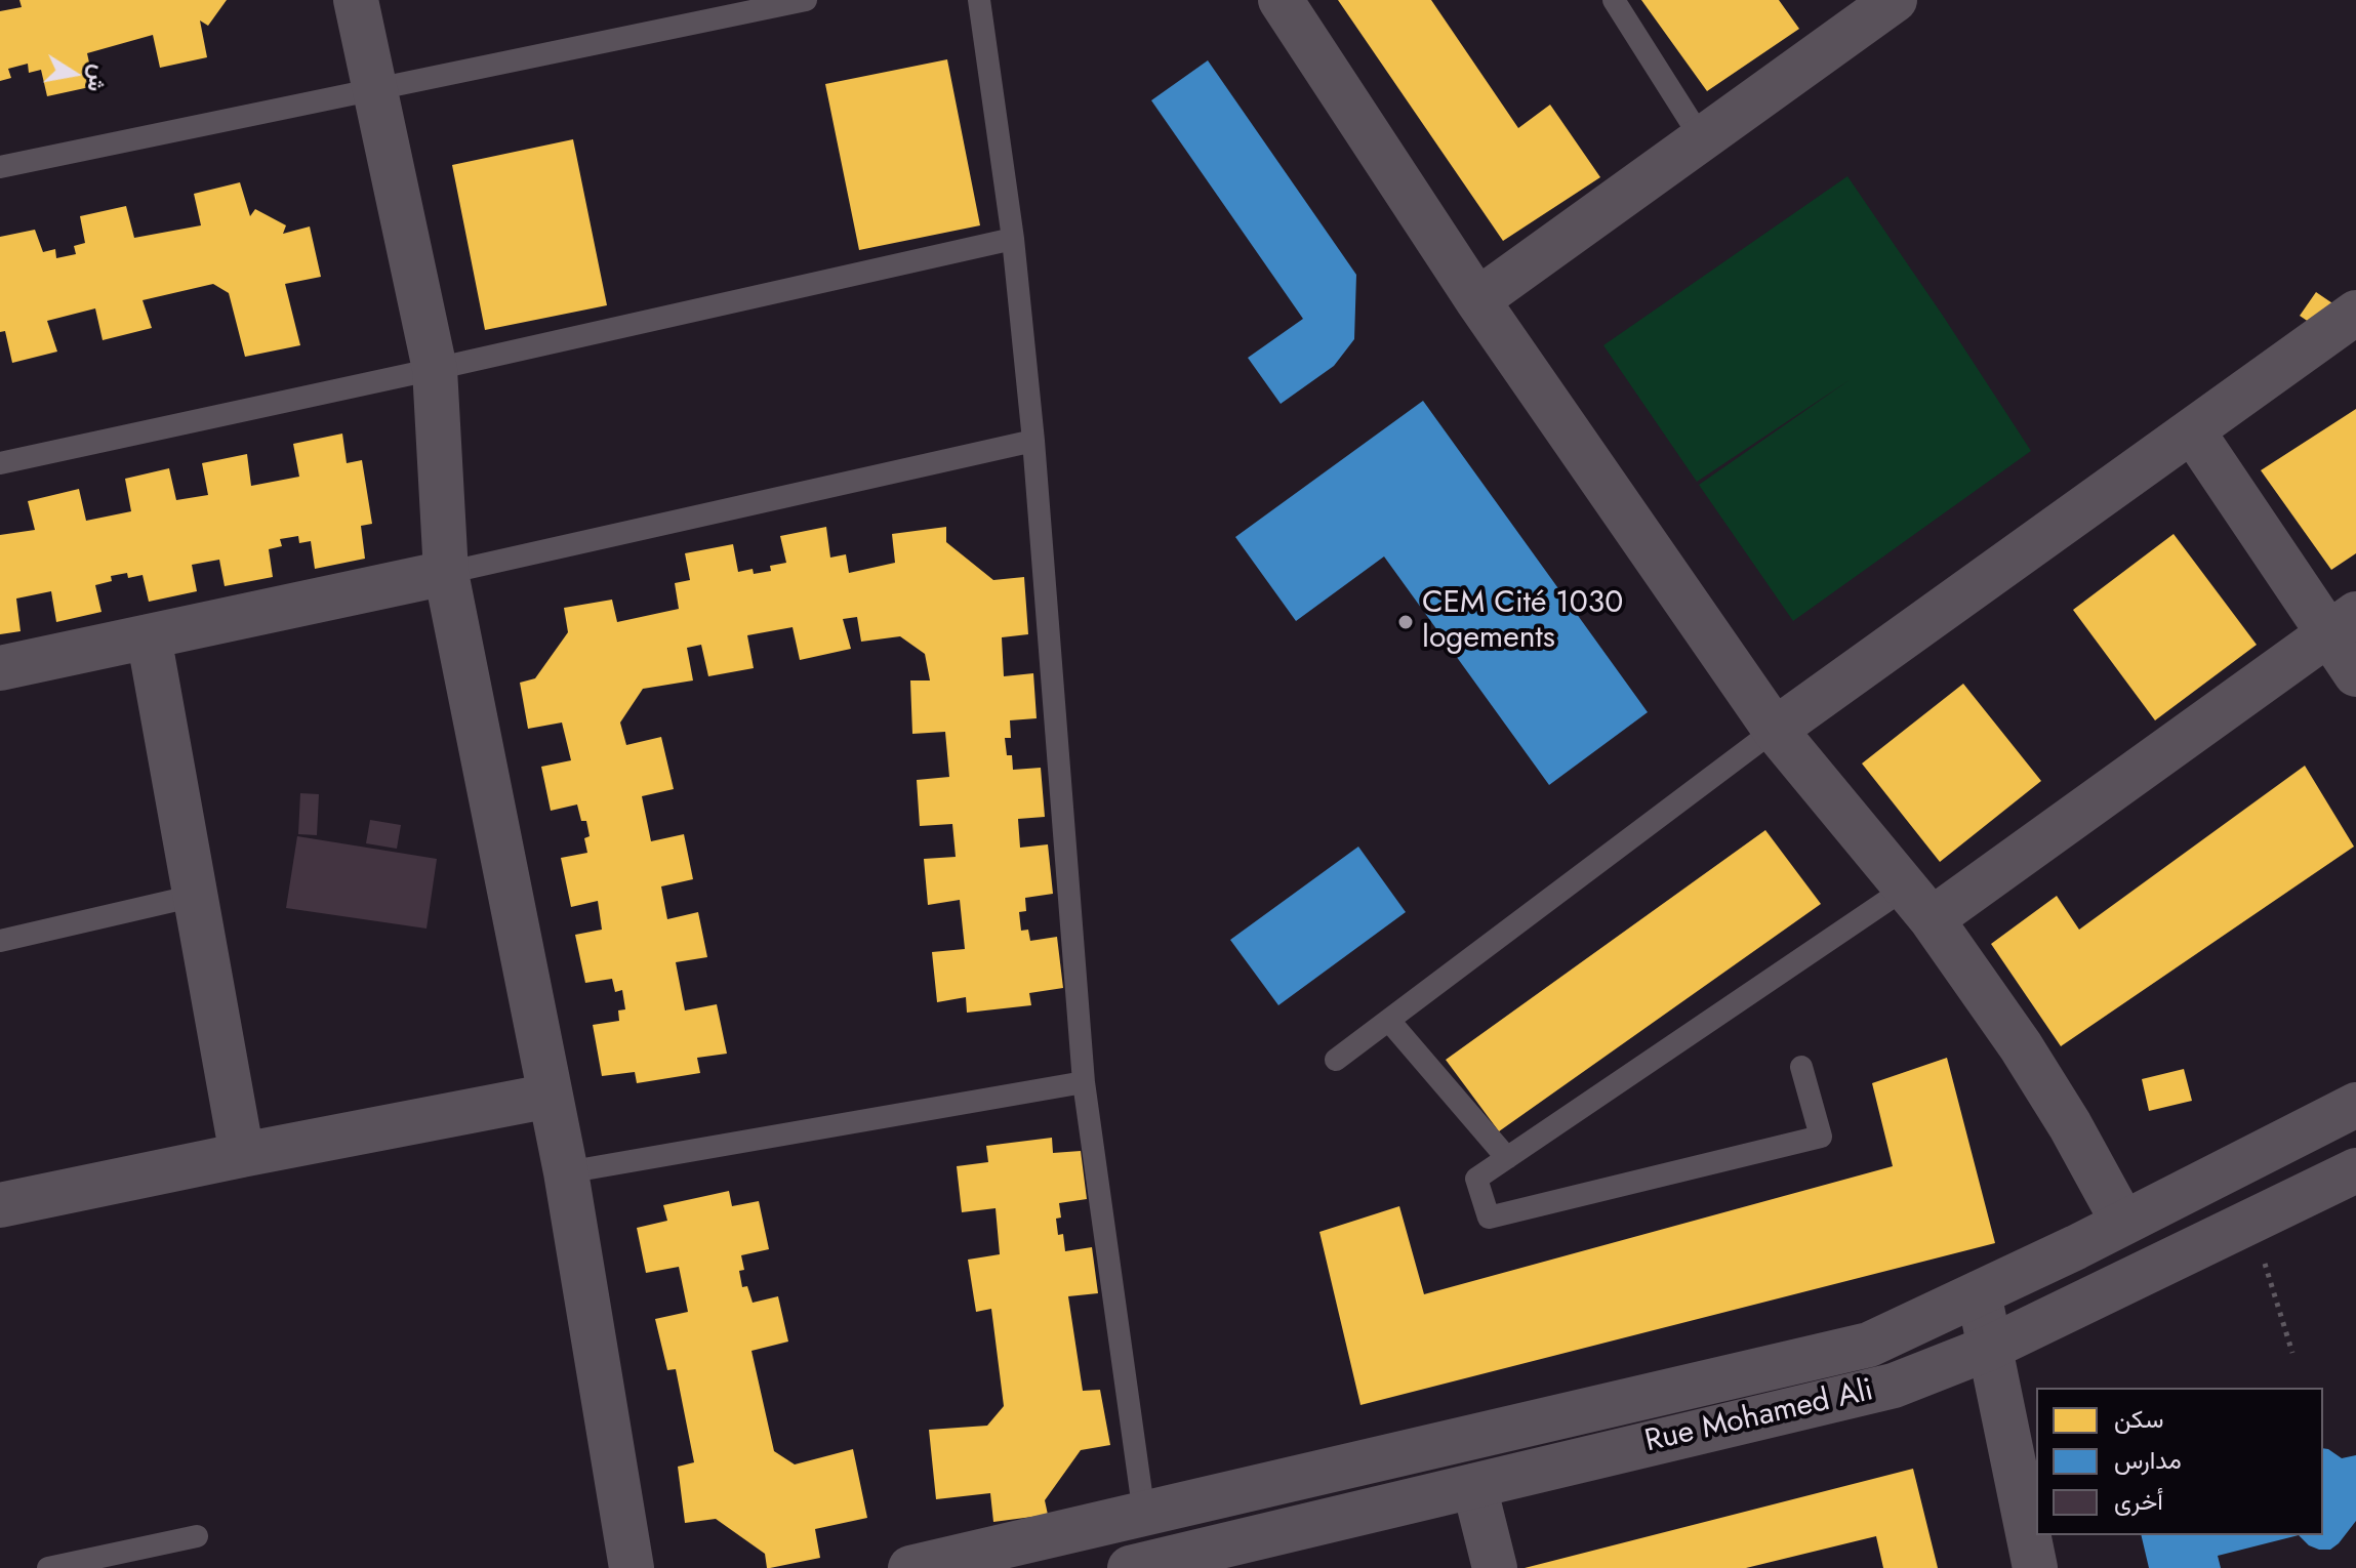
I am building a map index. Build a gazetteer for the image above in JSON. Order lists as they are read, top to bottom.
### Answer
{
  "streets": {
    "street": ["Rue Mohamed Ali"]
  },
  "places": ["CEM Cité 1030 logements"],
  "legend": ["سكن", "مدارس", "أخرى"],
  "north": "right"
}
